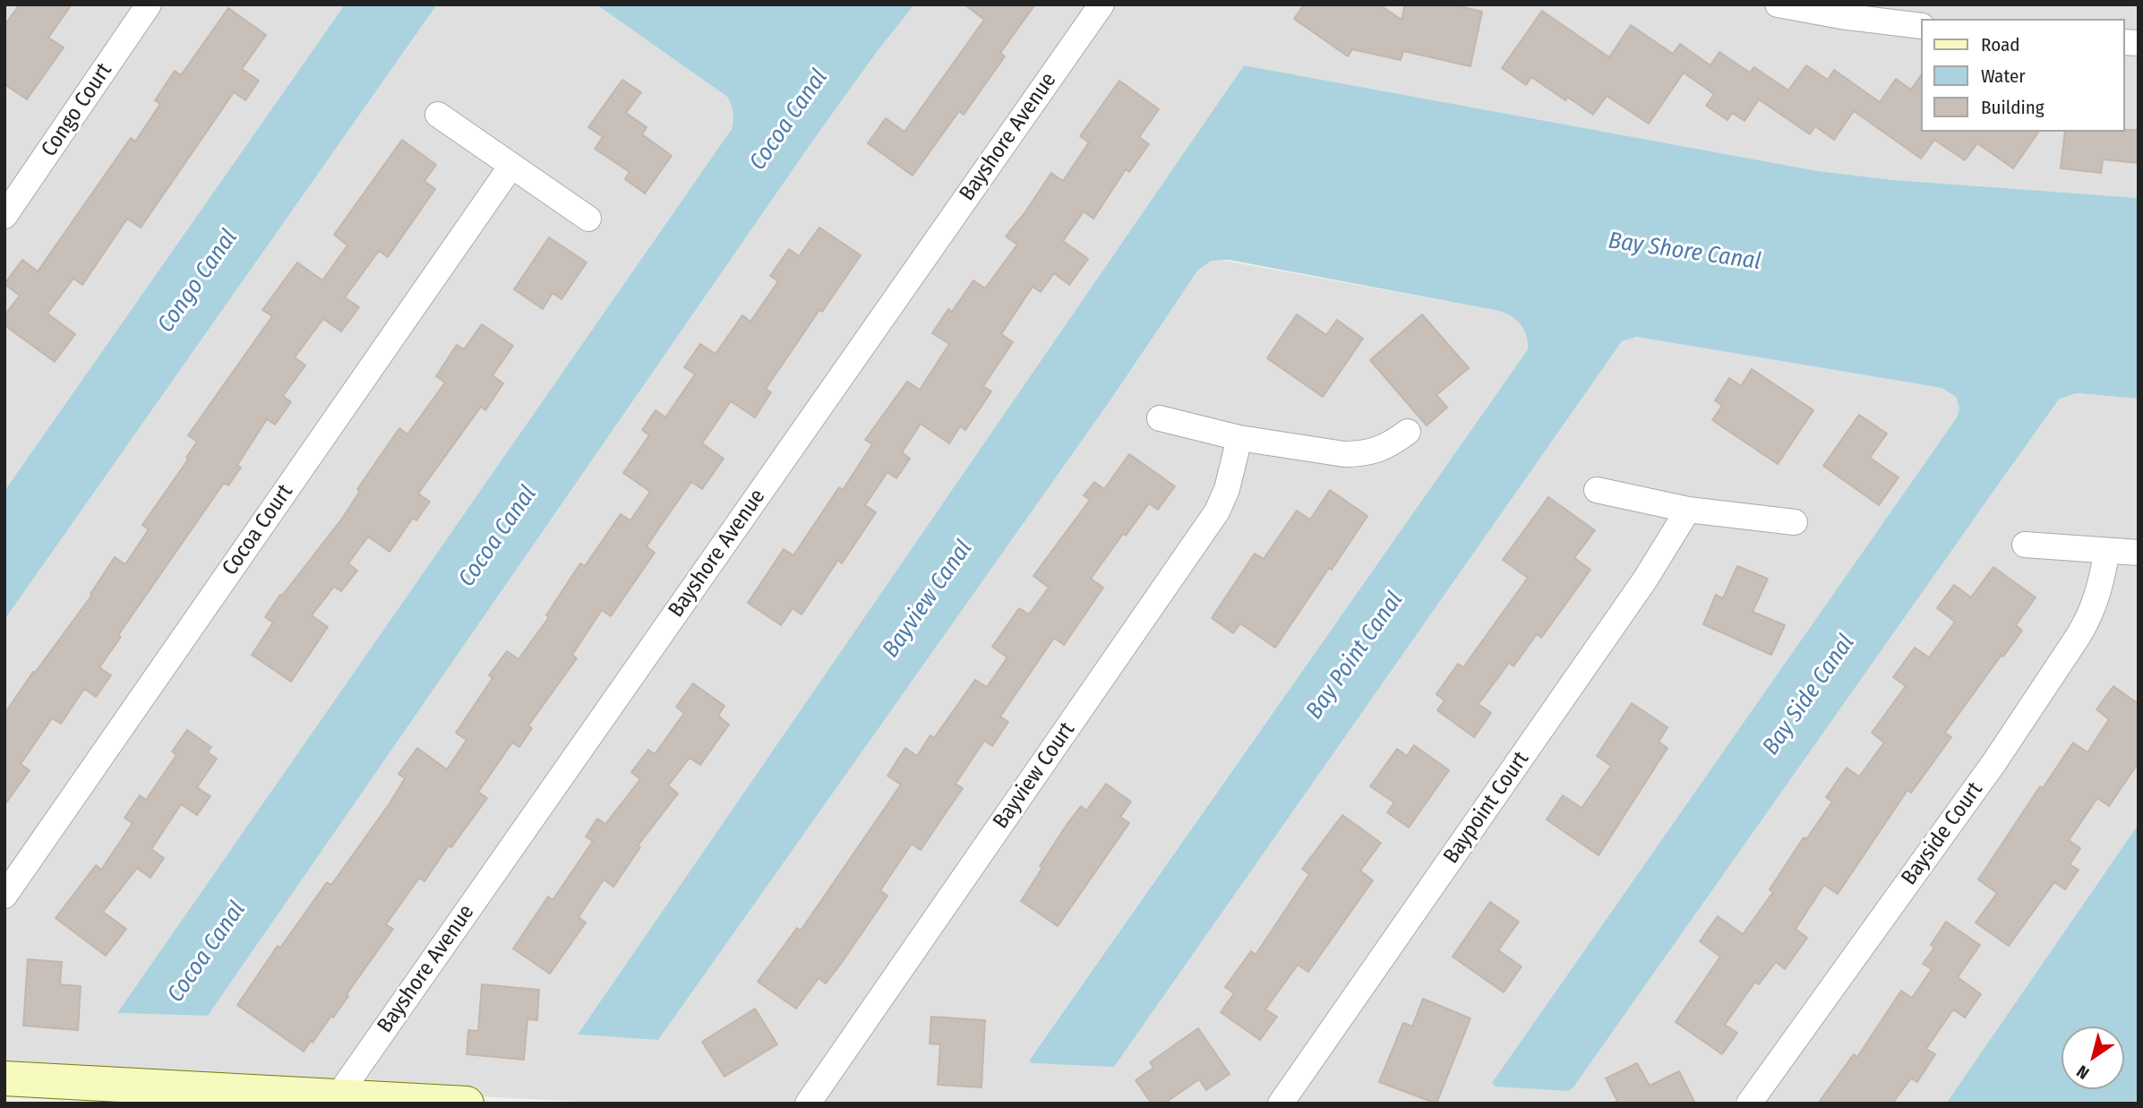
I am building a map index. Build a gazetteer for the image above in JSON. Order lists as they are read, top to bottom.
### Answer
{
  "streets": {
    "street": [
      "Congo Court",
      "Bayshore Avenue",
      "Cocoa Court",
      "Bayview Court",
      "Baypoint Court",
      "Bayside Court"
    ]
  },
  "water": [
    "Cocoa Canal",
    "Bay Shore Canal",
    "Congo Canal",
    "Bayview Canal",
    "Bay Point Canal",
    "Bay Side Canal"
  ],
  "legend": ["Road", "Water", "Building"],
  "north": "bottom left"
}
